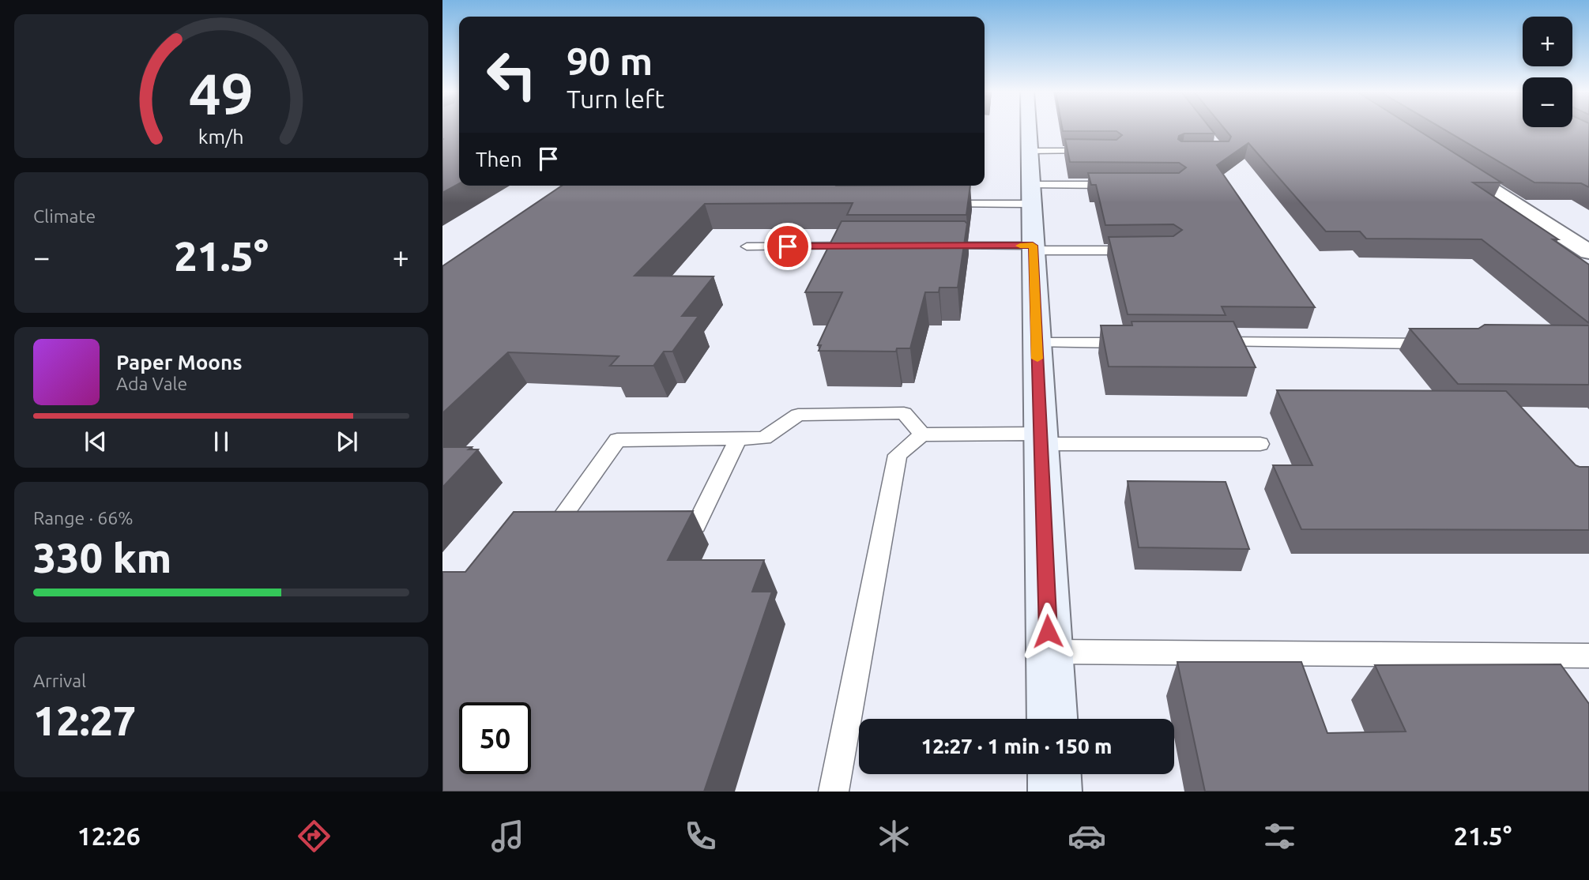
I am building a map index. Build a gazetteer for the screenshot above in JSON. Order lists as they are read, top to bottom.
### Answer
{
  "page": {
    "map_buttons": ["+", "−"],
    "turn": ["90 m", "Turn left"],
    "then": "Then",
    "tile": [
      "Climate",
      ["Range · 66%", "330 km"],
      ["Arrival", "12:27"]
    ],
    "heat": ["−", "21.5°", "+"],
    "song": ["Paper Moons", "Ada Vale"],
    "limit": "50",
    "trip": "12:27 · 1 min · 150 m",
    "tabs": ["12:26", "21.5°"],
    "gauge": ["49", "km/h"]
  }
}
